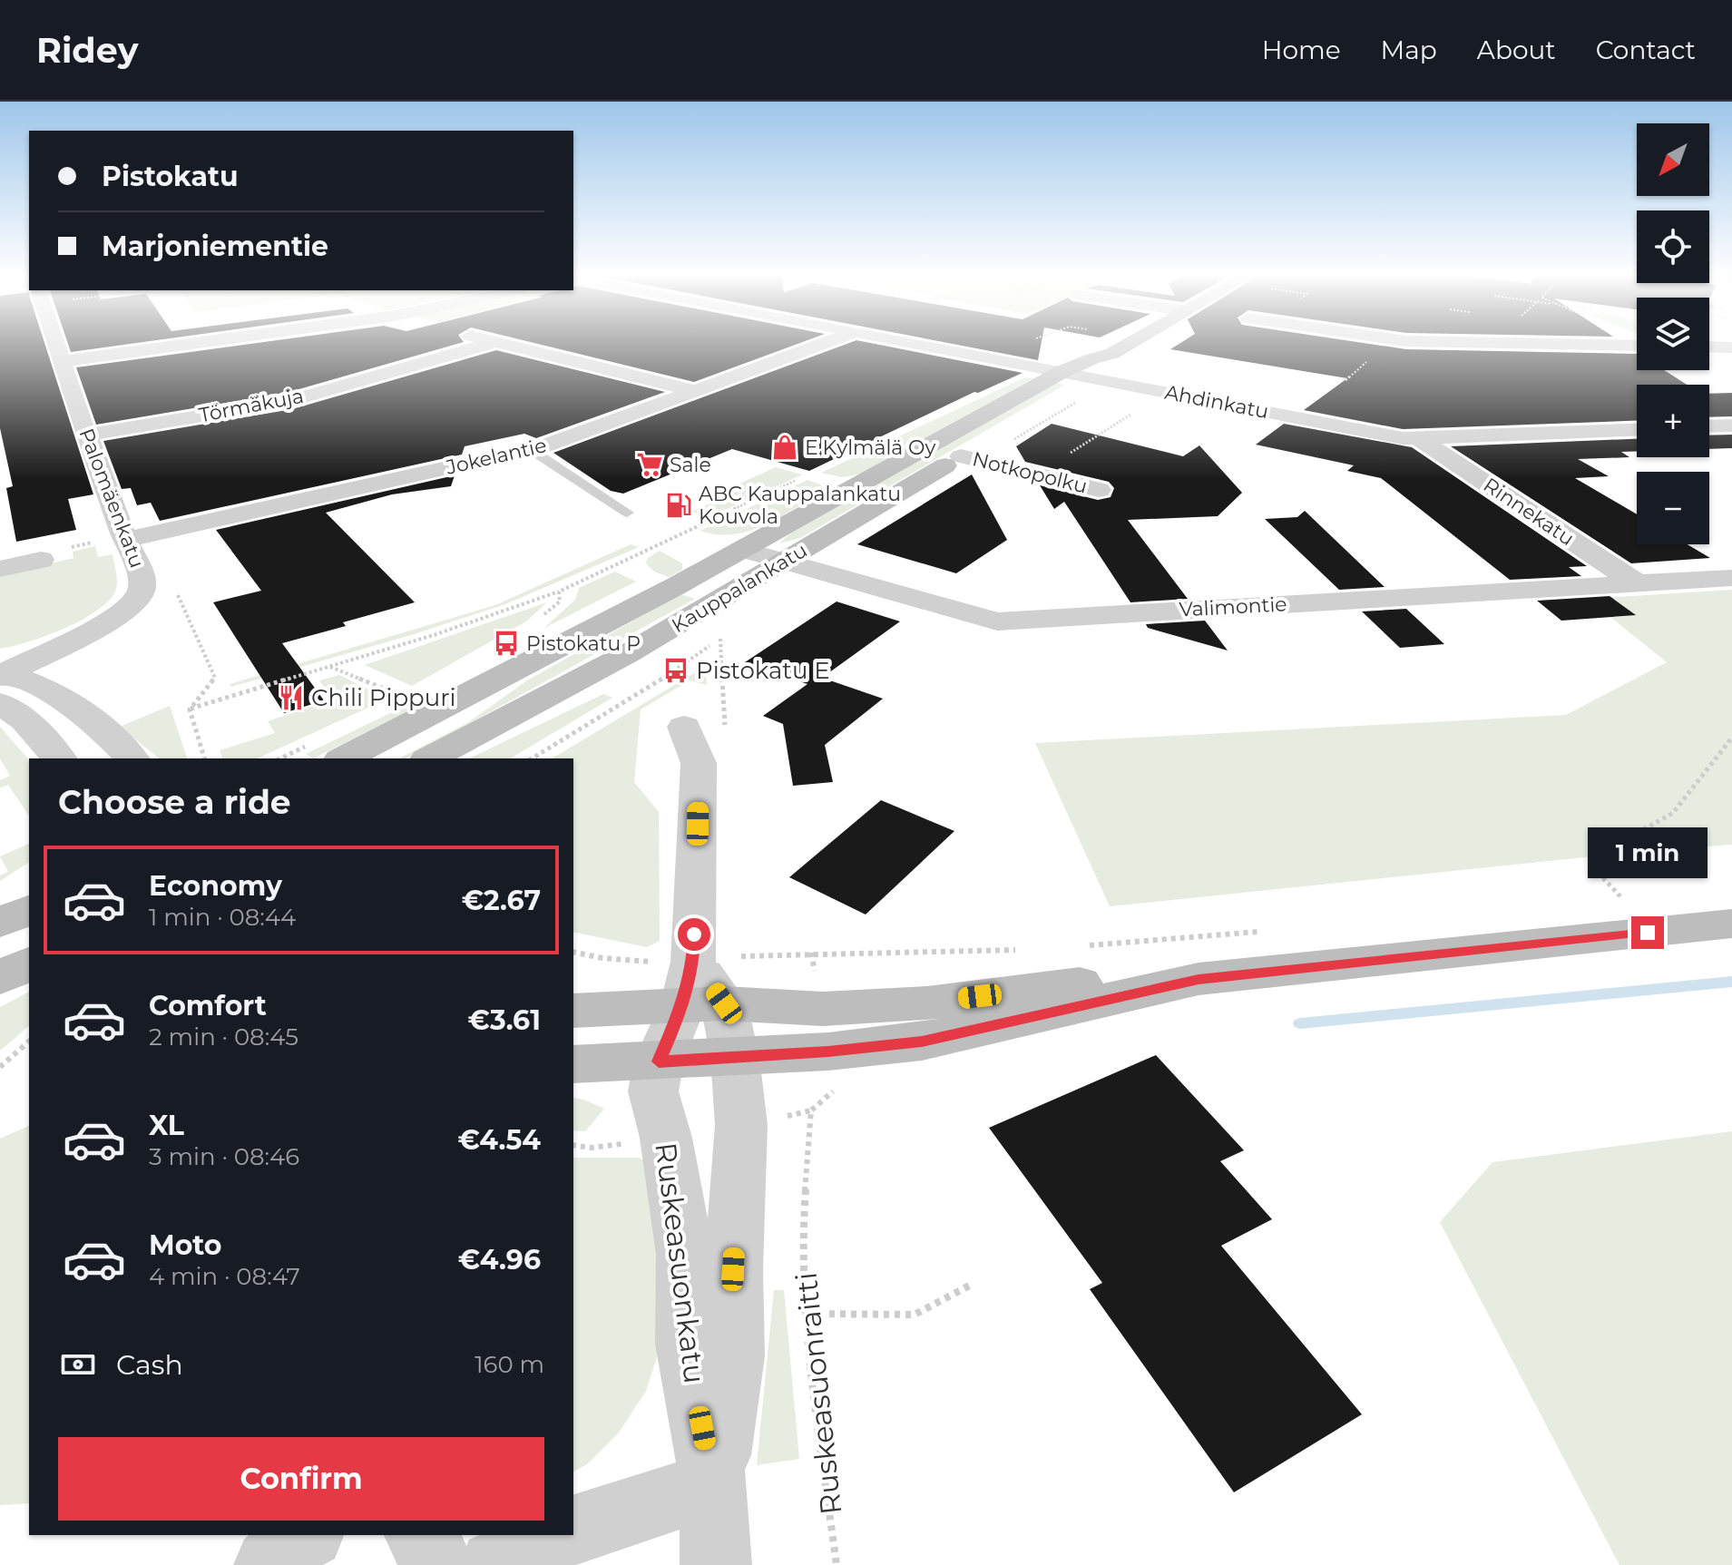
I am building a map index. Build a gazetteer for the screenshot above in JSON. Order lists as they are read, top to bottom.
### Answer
{
  "streets": {
    "main road": ["Kauppalankatu"],
    "street": [
      "Ahdinkatu",
      "Törmäkuja",
      "Jokelantie",
      "Notkopolku",
      "Palomäenkatu",
      "Rinnekatu",
      "Valimontie",
      "Ruskeasuonkatu"
    ],
    "path": ["Ruskeasuonraitti"]
  },
  "crossings": [
    ["Ahdinkatu", "Rinnekatu"],
    ["Ahdinkatu", "Kauppalankatu"],
    ["Törmäkuja", "Palomäenkatu"],
    ["Jokelantie", "Palomäenkatu"],
    ["Notkopolku", "Kauppalankatu"],
    ["Rinnekatu", "Valimontie"],
    ["Kauppalankatu", "Valimontie"]
  ],
  "places": {
    "shop": ["E.Kylmälä Oy"],
    "supermarket": ["Sale"],
    "fuel station": ["ABC Kauppalankatu Kouvola"],
    "bus stop": ["Pistokatu P", "Pistokatu E"],
    "restaurant": ["Chili Pippuri"]
  },
  "north": "bottom left",
  "page": {
    "header": "Ridey",
    "nav": [
      "Home",
      "Map",
      "About",
      "Contact"
    ],
    "map_buttons": ["+", "−"],
    "banner": ["Pistokatu", "Marjoniementie"],
    "heading": "Choose a ride",
    "bubble": "1 min",
    "list": [
      {
        "name": "Economy",
        "note": "1 min · 08:44",
        "value": "€2.67"
      },
      {
        "name": "Comfort",
        "note": "2 min · 08:45",
        "value": "€3.61"
      },
      {
        "name": "XL",
        "note": "3 min · 08:46",
        "value": "€4.54"
      },
      {
        "name": "Moto",
        "note": "4 min · 08:47",
        "value": "€4.96"
      }
    ],
    "pay": ["Cash", "160 m"],
    "buttons": "Confirm"
  }
}
